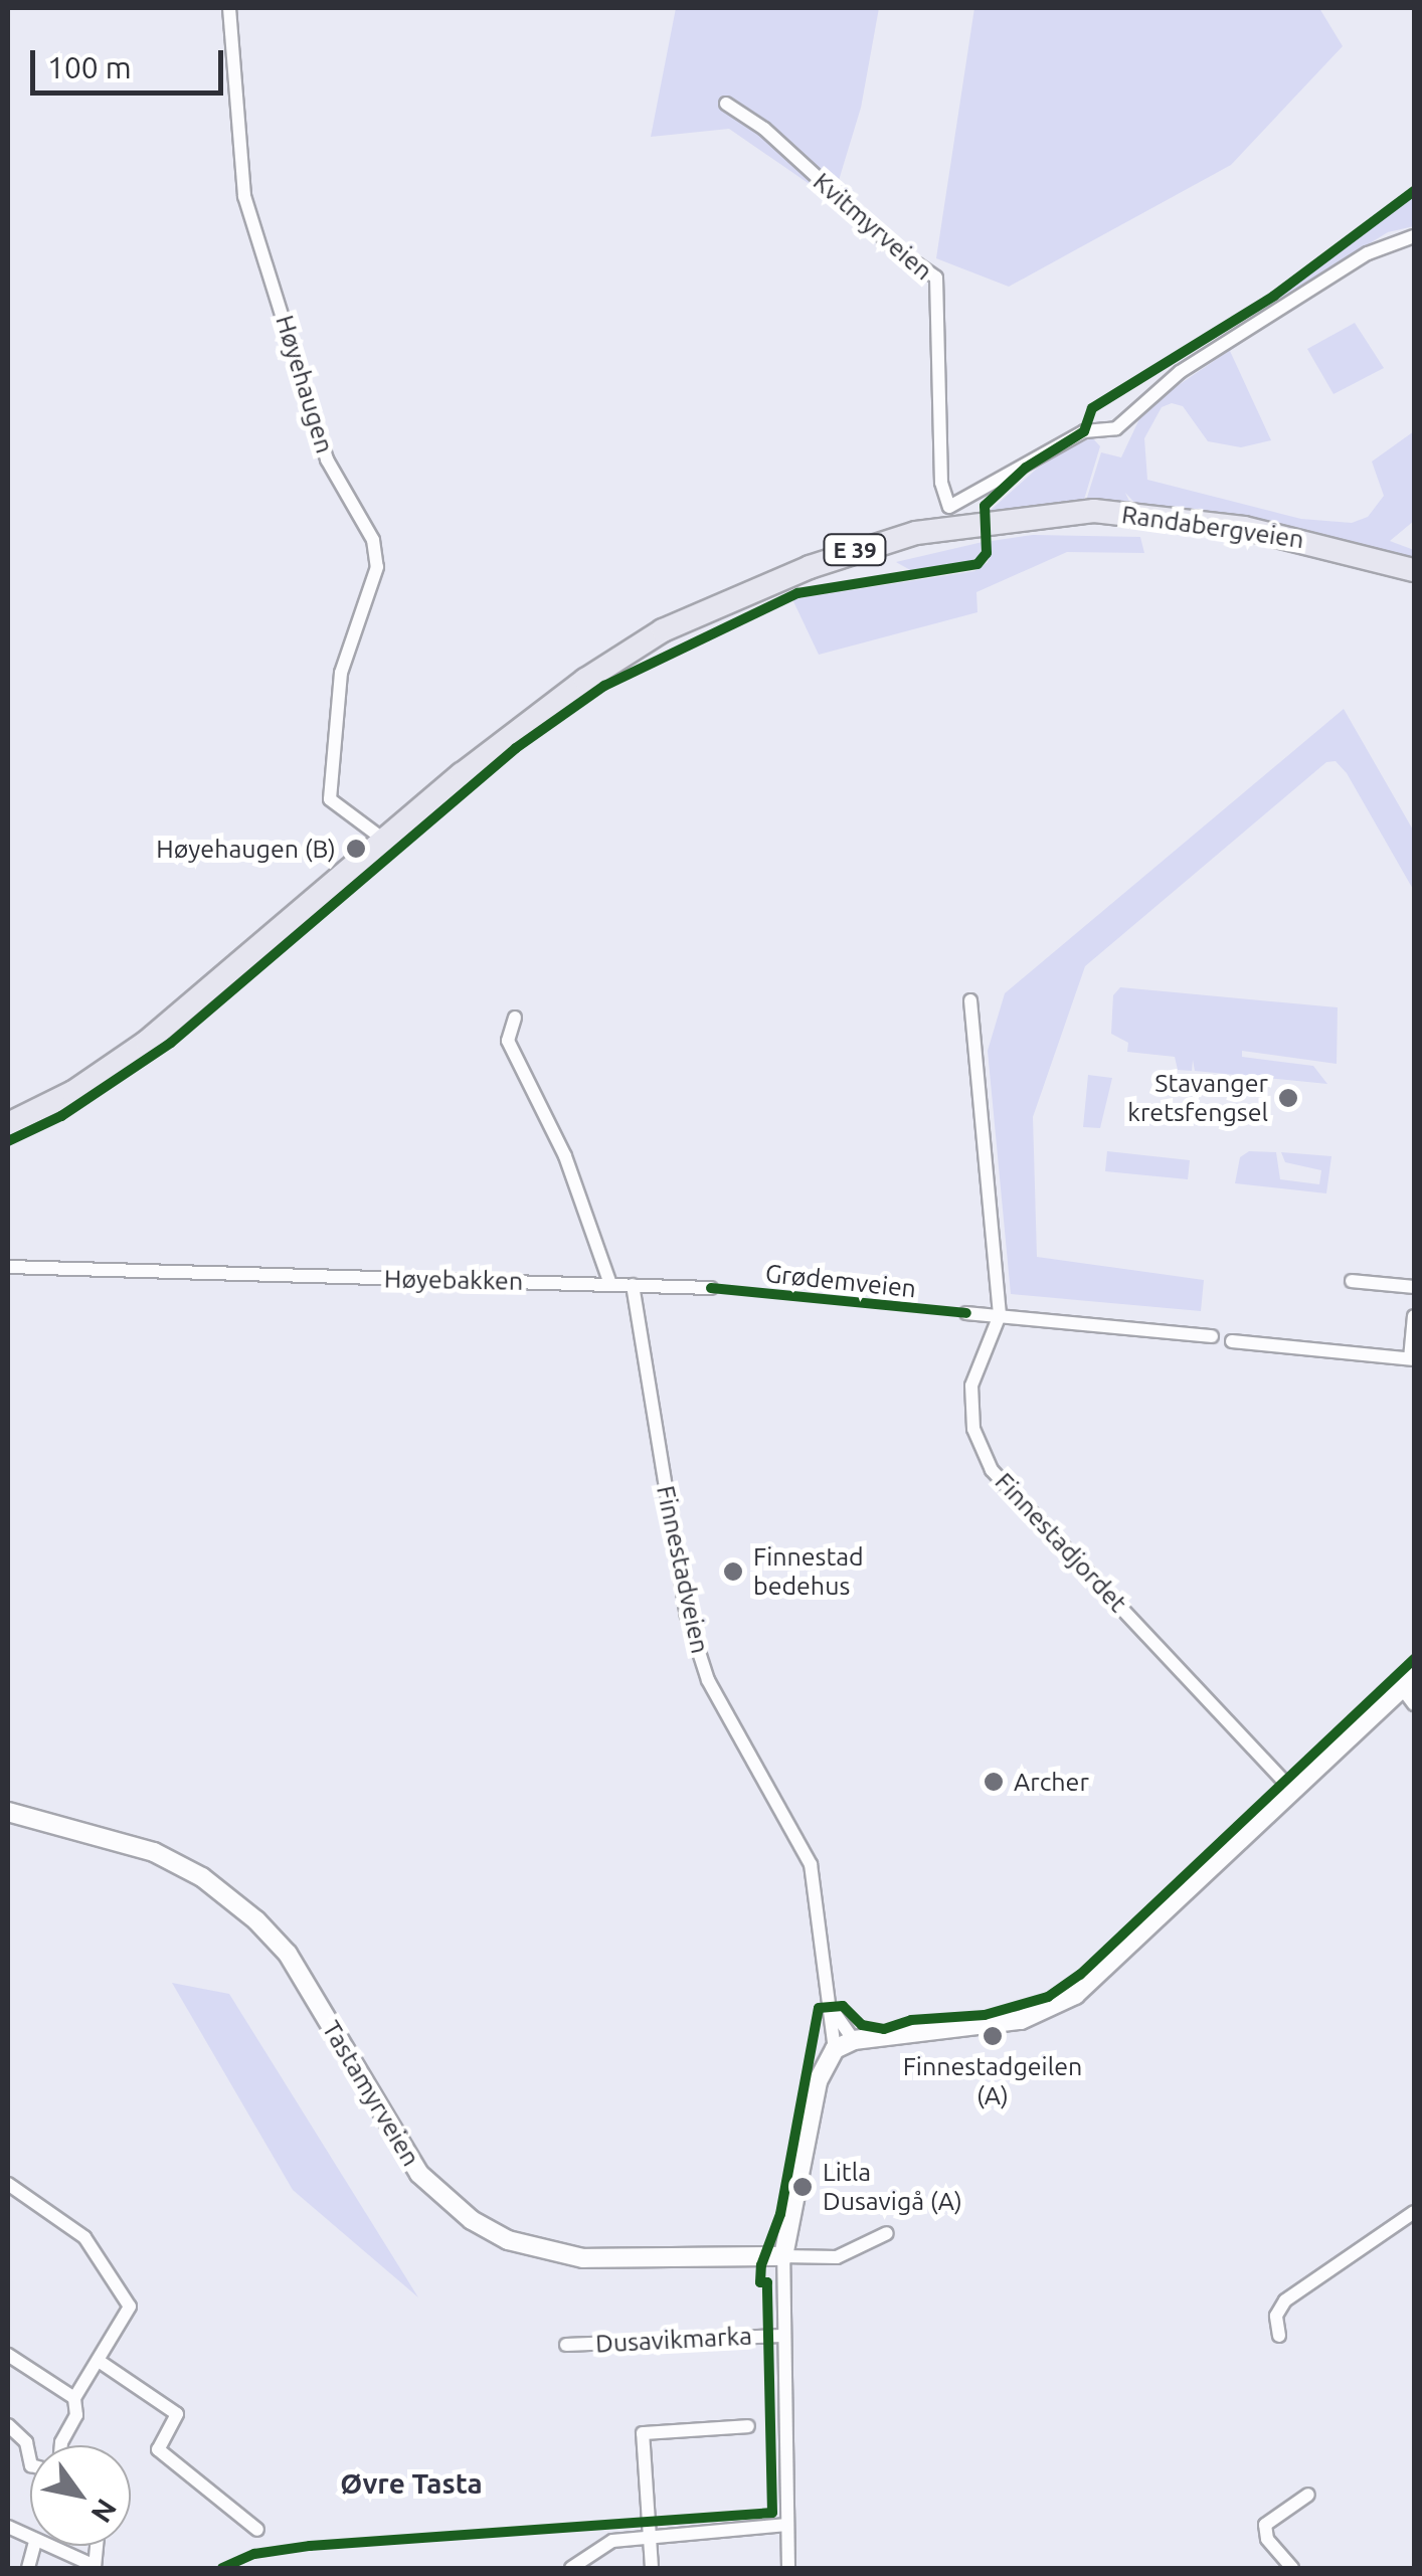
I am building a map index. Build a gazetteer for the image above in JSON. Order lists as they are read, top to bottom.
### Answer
{
  "streets": {
    "highway": ["Randabergveien", "E 39"],
    "main road": ["Finnestadveien", "Tastamyrveien"],
    "street": [
      "Kvitmyrveien",
      "Høyehaugen",
      "Høyebakken",
      "Finnestadjordet",
      "Dusavikmarka"
    ],
    "cycle path": ["Grødemveien"]
  },
  "crossings": [
    ["Høyehaugen", "Randabergveien"],
    ["Finnestadveien", "Tastamyrveien"]
  ],
  "districts": ["Øvre Tasta"],
  "places": [
    "Høyehaugen (B)",
    "Stavanger kretsfengsel",
    "Finnestad bedehus",
    "Archer",
    "Finnestadgeilen (A)",
    "Litla Dusavigå (A)"
  ],
  "scale_bar": "100 m",
  "north": "bottom right"
}
